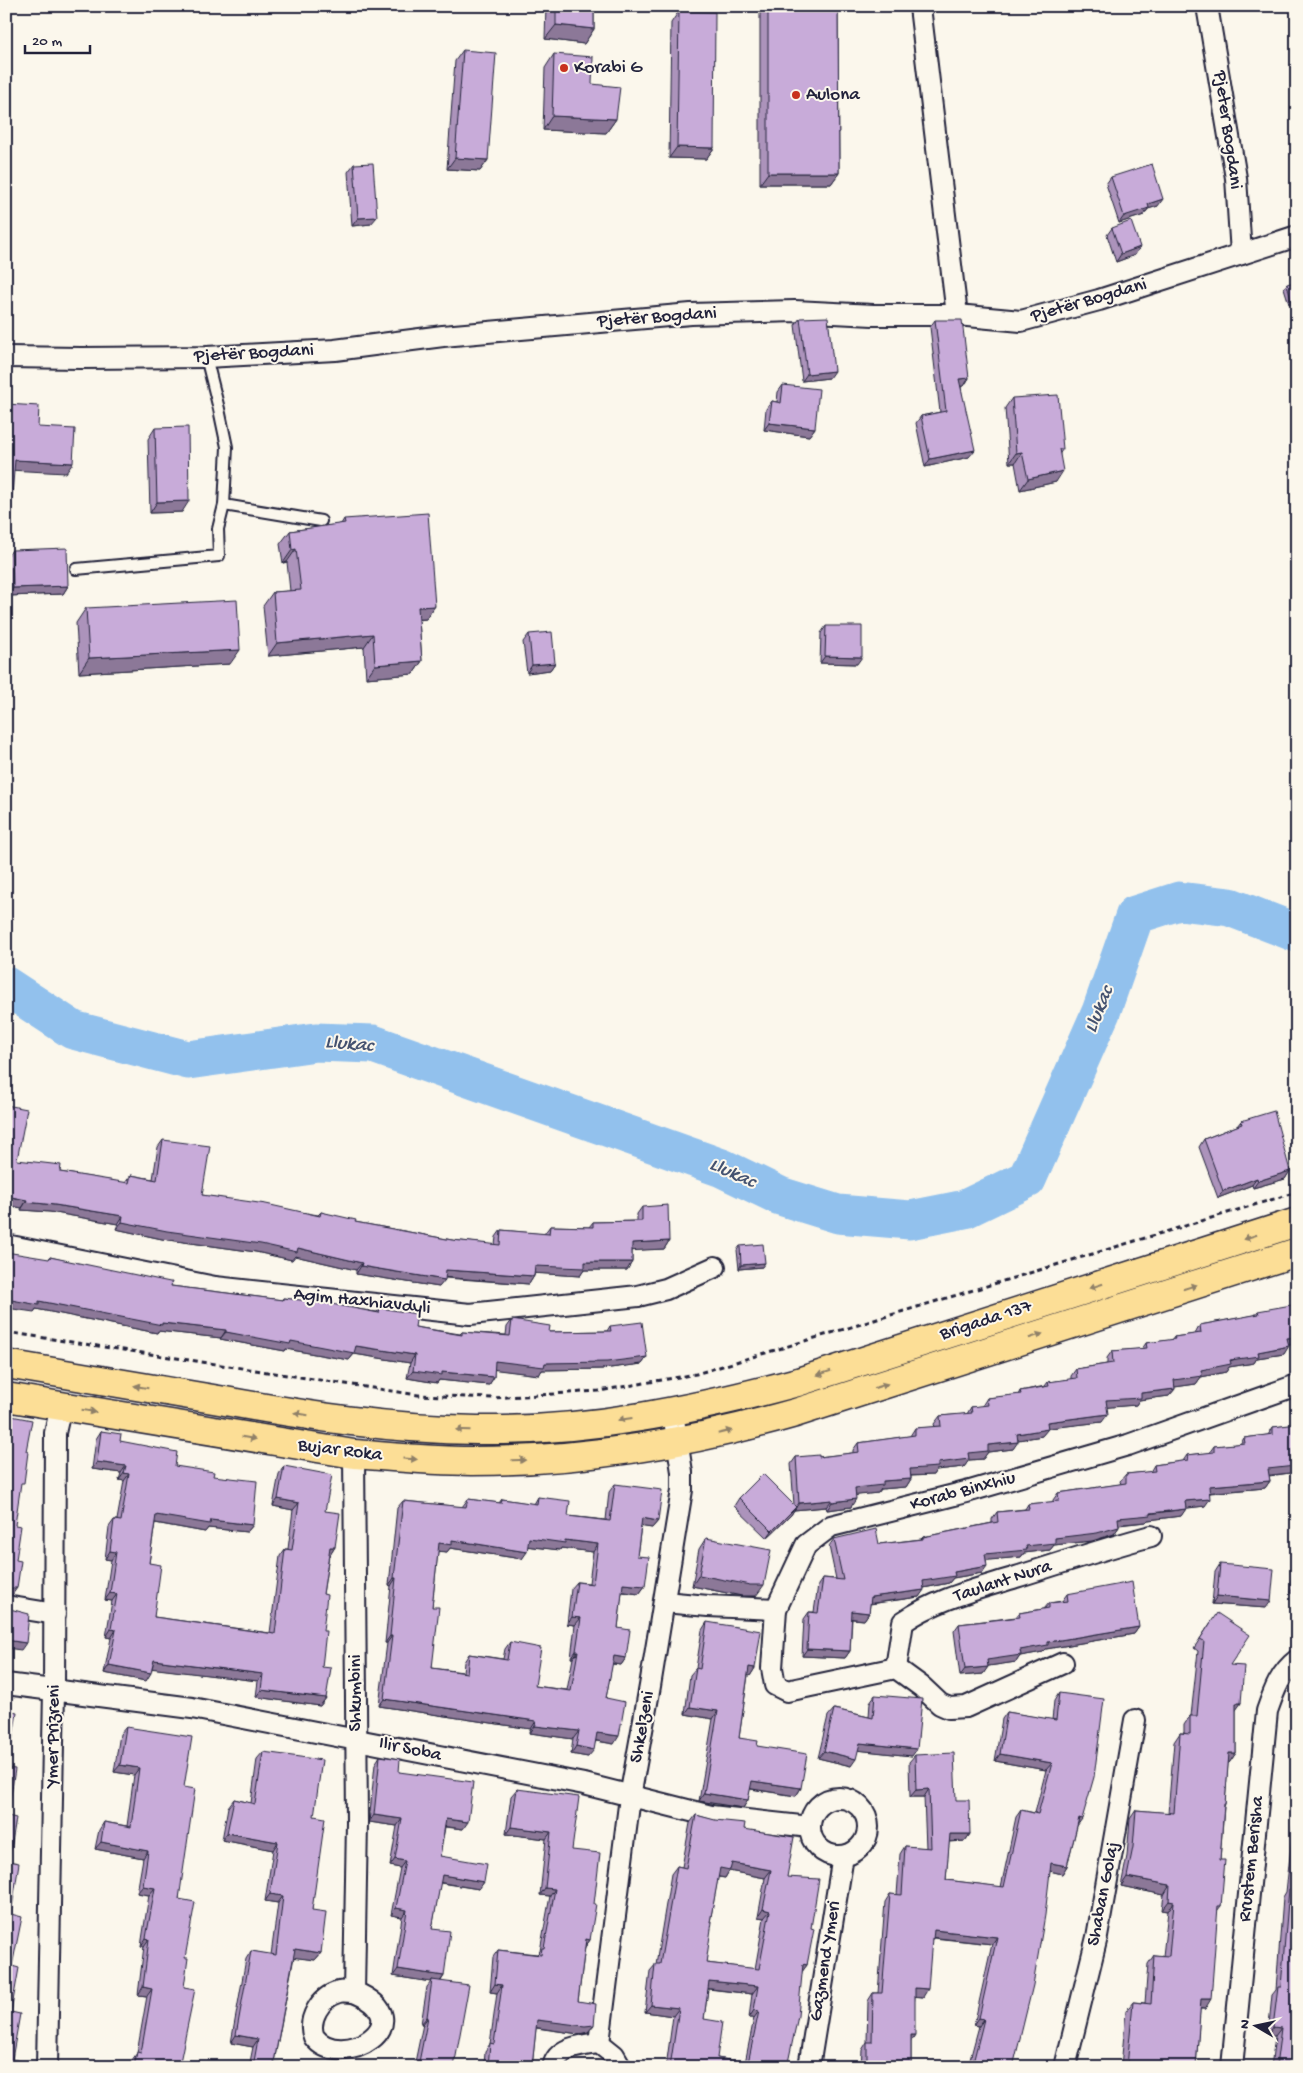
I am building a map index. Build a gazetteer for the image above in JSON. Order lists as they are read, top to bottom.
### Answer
{
  "streets": {
    "main road": ["Brigada 137", "Bujar Roka"],
    "street": [
      "Pjeter Bogdani",
      "Pjetër Bogdani",
      "Agim Haxhiavdyli",
      "Korab Binxhiu",
      "Taulant Nura",
      "Shkumbini",
      "Shkelzeni",
      "Ymer Prizreni",
      "Ilir Soba",
      "Rrustem Berisha",
      "Shaban Golaj",
      "Gazmend Ymeri"
    ]
  },
  "crossings": [
    ["Pjeter Bogdani", "Pjetër Bogdani"],
    ["Brigada 137", "Bujar Roka"],
    ["Brigada 137", "Shkelzeni"],
    ["Bujar Roka", "Shkumbini"],
    ["Bujar Roka", "Shkelzeni"],
    ["Bujar Roka", "Ymer Prizreni"],
    ["Shkumbini", "Ilir Soba"],
    ["Shkelzeni", "Ilir Soba"],
    ["Ymer Prizreni", "Ilir Soba"],
    ["Ilir Soba", "Gazmend Ymeri"]
  ],
  "water": ["Llukac"],
  "places": ["Korabi G", "Aulona"],
  "scale_bar": "20 m",
  "north": "left"
}
